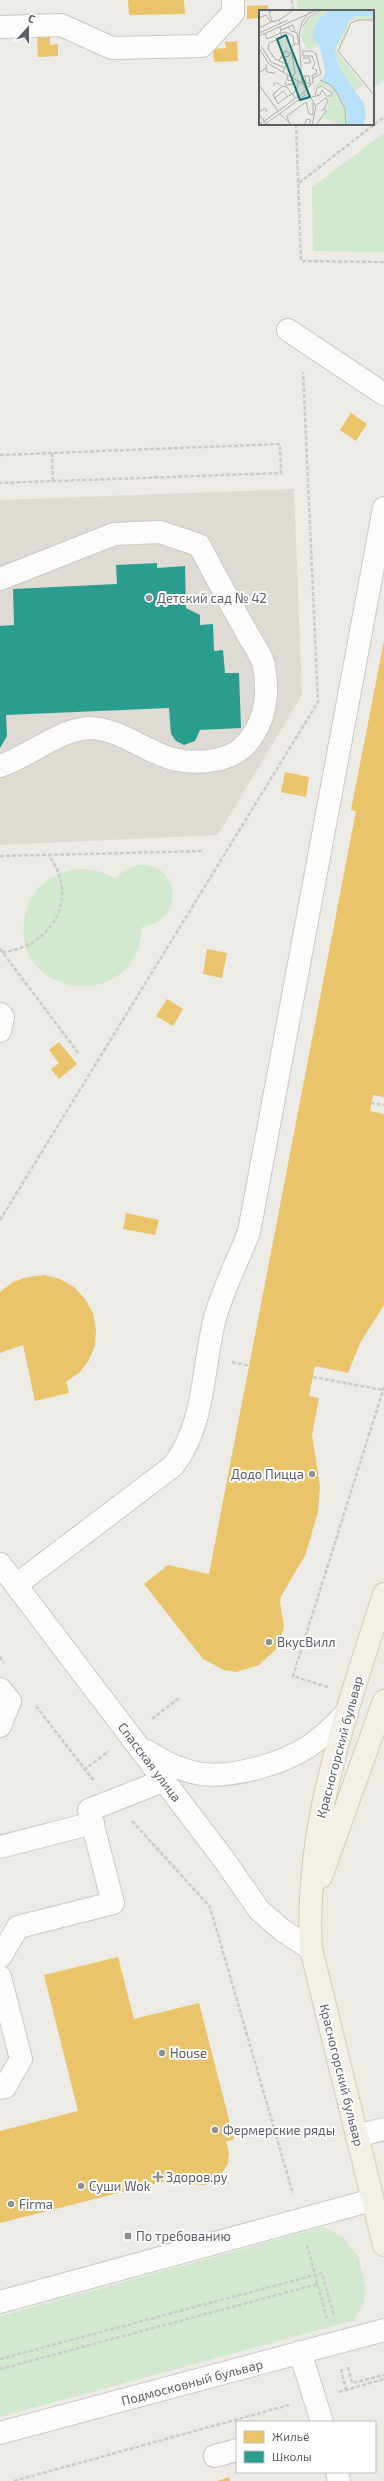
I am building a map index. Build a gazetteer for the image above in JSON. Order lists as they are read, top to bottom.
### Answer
{
  "streets": {
    "main road": ["Красногорский бульвар"],
    "street": ["Спасская улица", "Подмосковный бульвар"]
  },
  "crossings": [
    ["Красногорский бульвар", "Спасская улица"]
  ],
  "places": {
    "other": [
      "Детский сад № 42",
      "Додо Пицца",
      "ВкусВилл",
      "House",
      "Фермерские ряды",
      "Суши Wok",
      "Firma"
    ],
    "health": ["Здоров.ру"],
    "transit": ["По требованию"]
  },
  "legend": ["Жильё", "Школы"],
  "north": "top"
}
